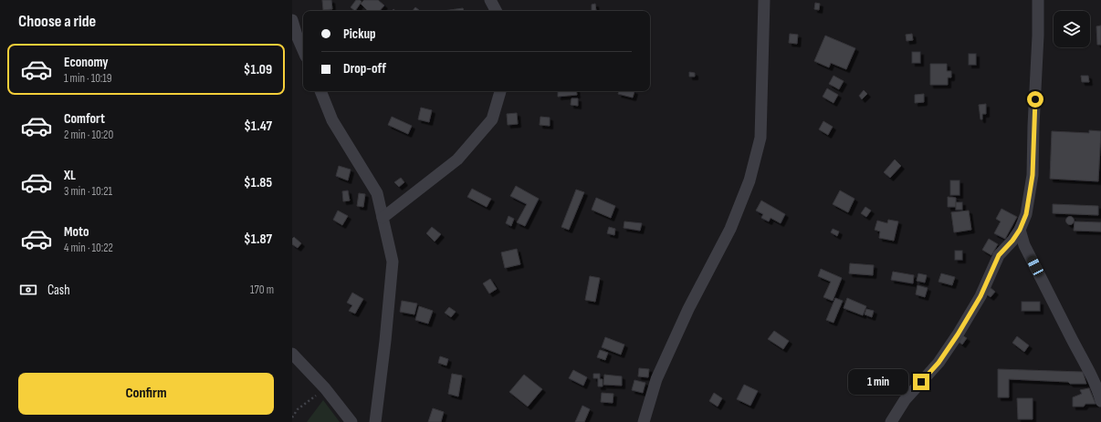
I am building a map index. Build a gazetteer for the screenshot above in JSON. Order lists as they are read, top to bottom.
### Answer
{
  "page": {
    "heading": "Choose a ride",
    "banner": ["Pickup", "Drop-off"],
    "list": [
      {
        "name": "Economy",
        "note": "1 min · 10:19",
        "value": "$1.09"
      },
      {
        "name": "Comfort",
        "note": "2 min · 10:20",
        "value": "$1.47"
      },
      {
        "name": "XL",
        "note": "3 min · 10:21",
        "value": "$1.85"
      },
      {
        "name": "Moto",
        "note": "4 min · 10:22",
        "value": "$1.87"
      }
    ],
    "pay": ["Cash", "170 m"],
    "buttons": "Confirm",
    "bubble": "1 min"
  }
}
